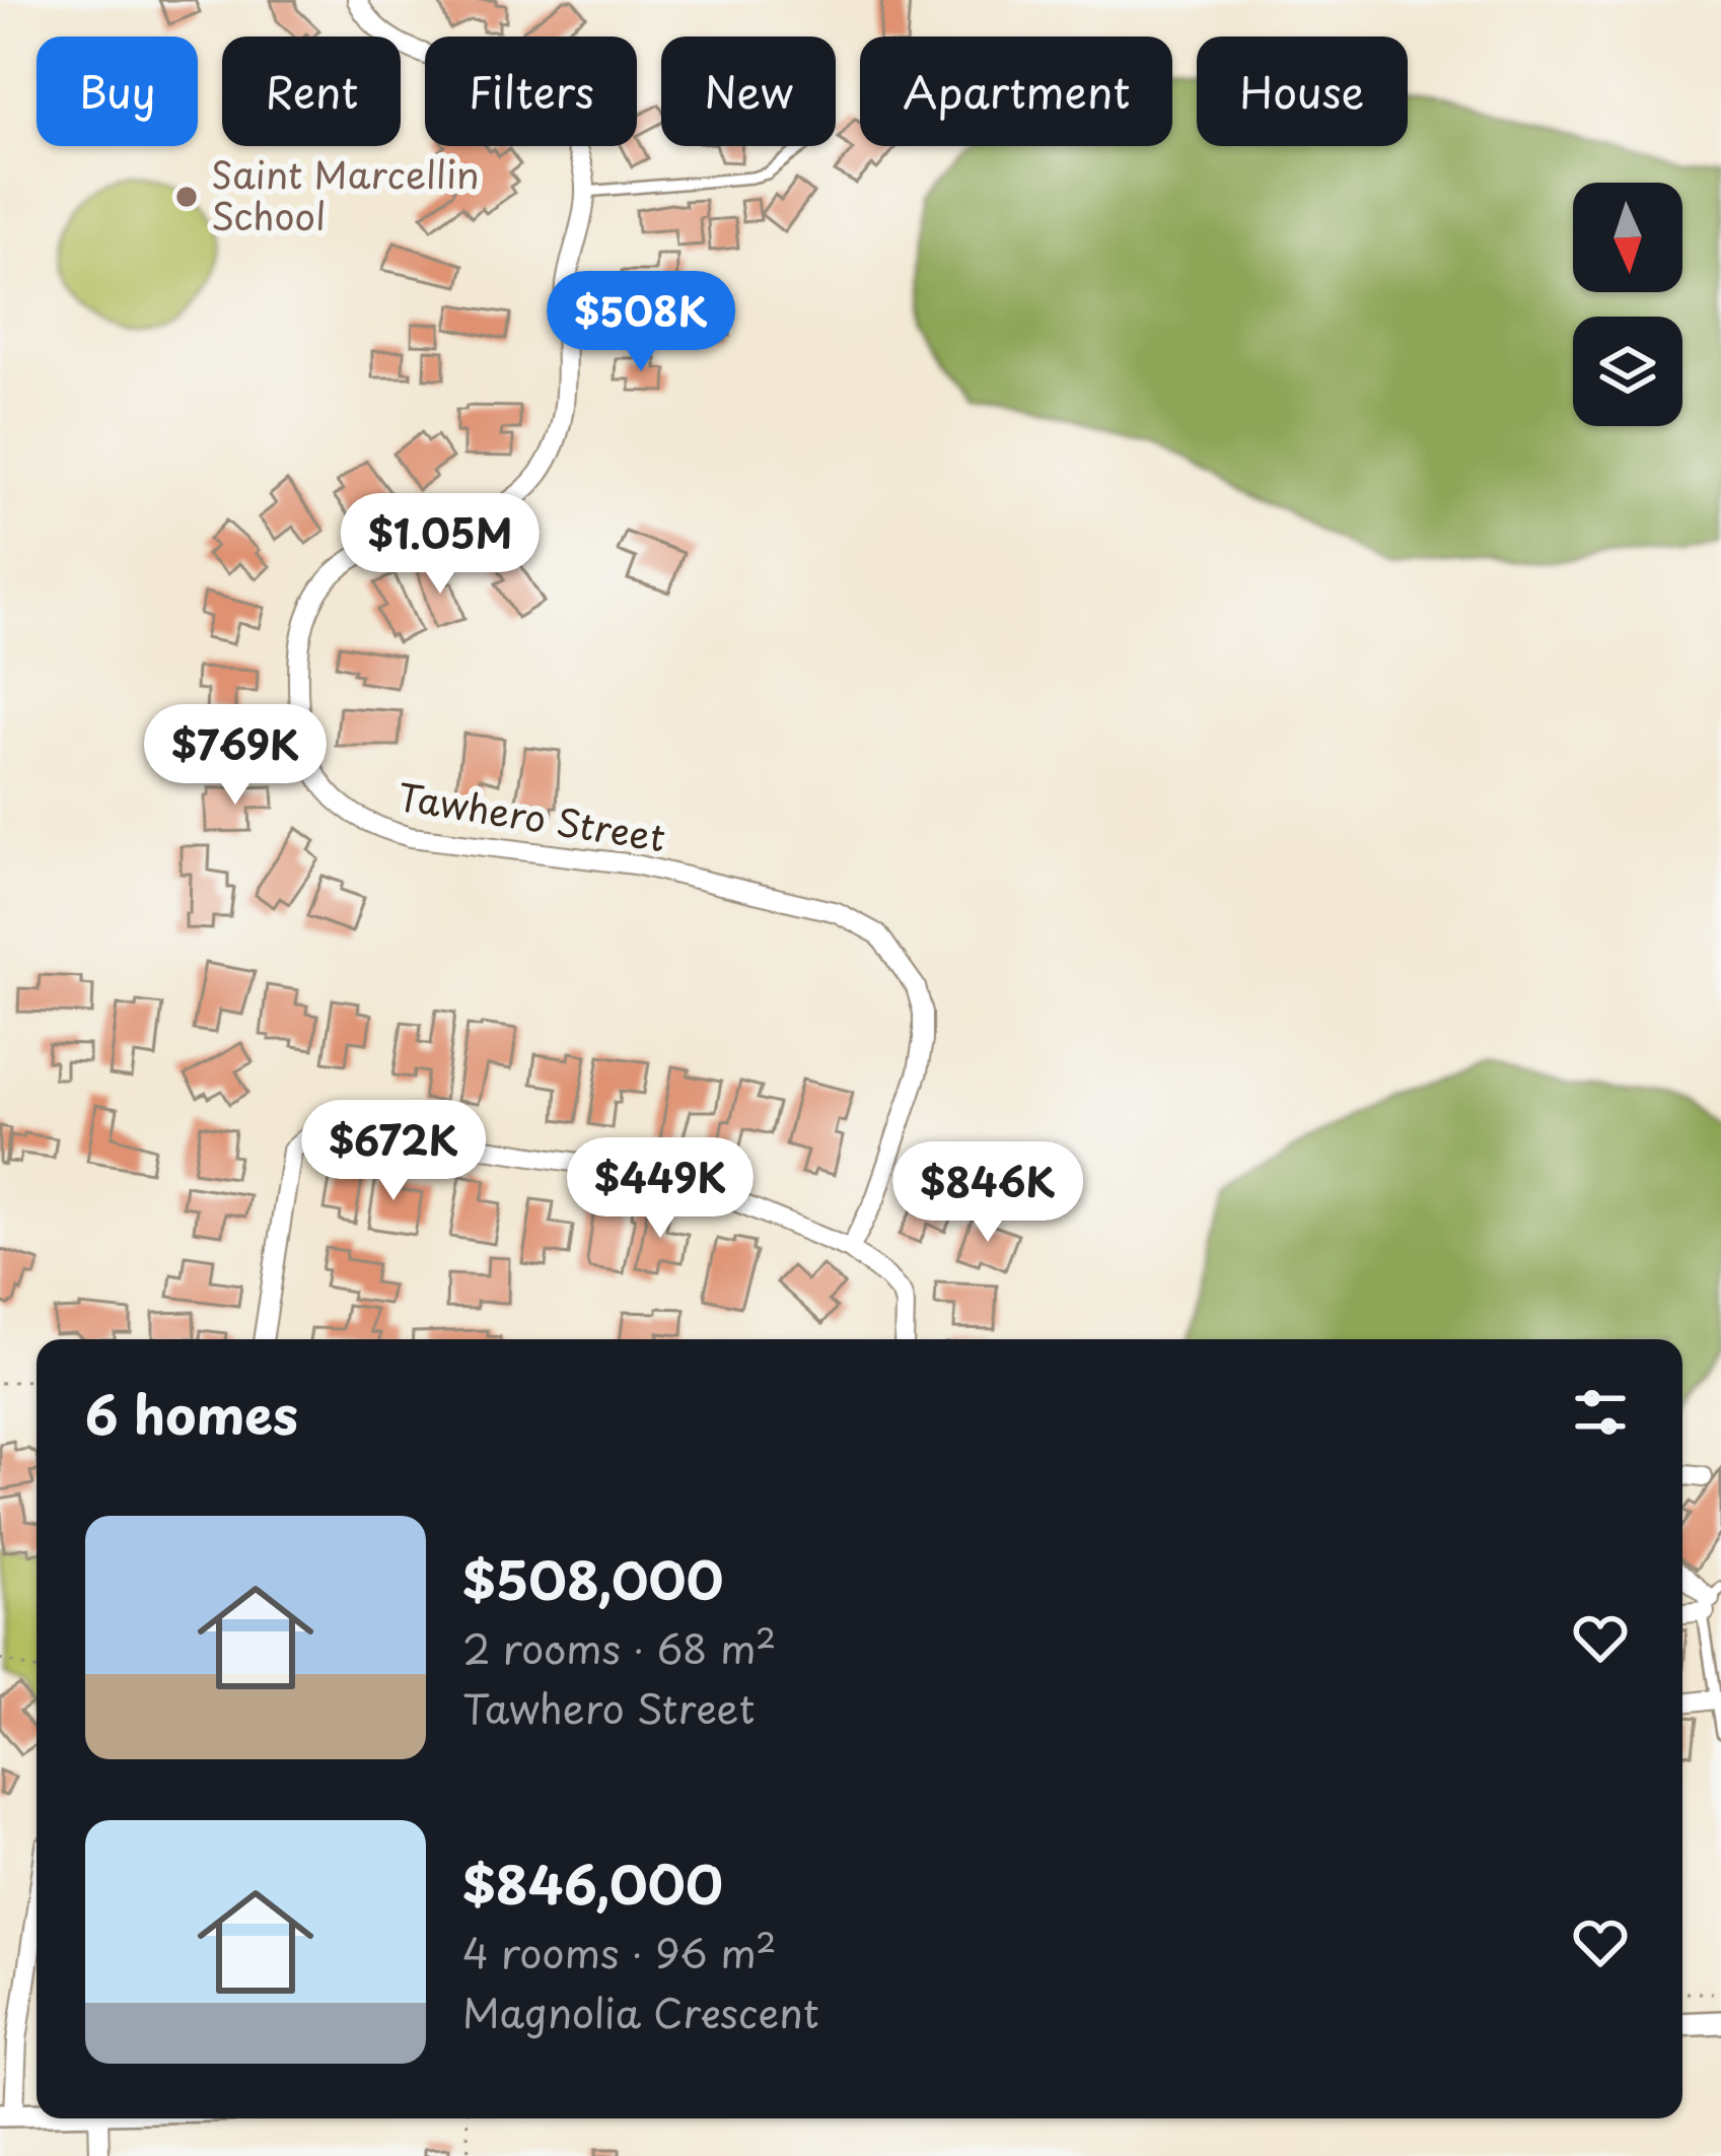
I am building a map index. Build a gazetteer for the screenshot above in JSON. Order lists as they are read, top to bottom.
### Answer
{
  "streets": {
    "street": ["Tawhero Street"]
  },
  "places": ["Saint Marcellin School"],
  "north": "bottom",
  "page": {
    "chip": [
      "Buy",
      "Rent",
      "Filters",
      "New",
      "Apartment",
      "House"
    ],
    "price": [
      "$508K",
      "$1.05M",
      "$769K",
      "$672K",
      "$449K",
      "$846K"
    ],
    "heading": "6 homes",
    "list": [
      {
        "name": "$508,000",
        "note": "2 rooms · 68 m² · Tawhero Street"
      },
      {
        "name": "$846,000",
        "note": "4 rooms · 96 m² · Magnolia Crescent"
      }
    ]
  }
}
